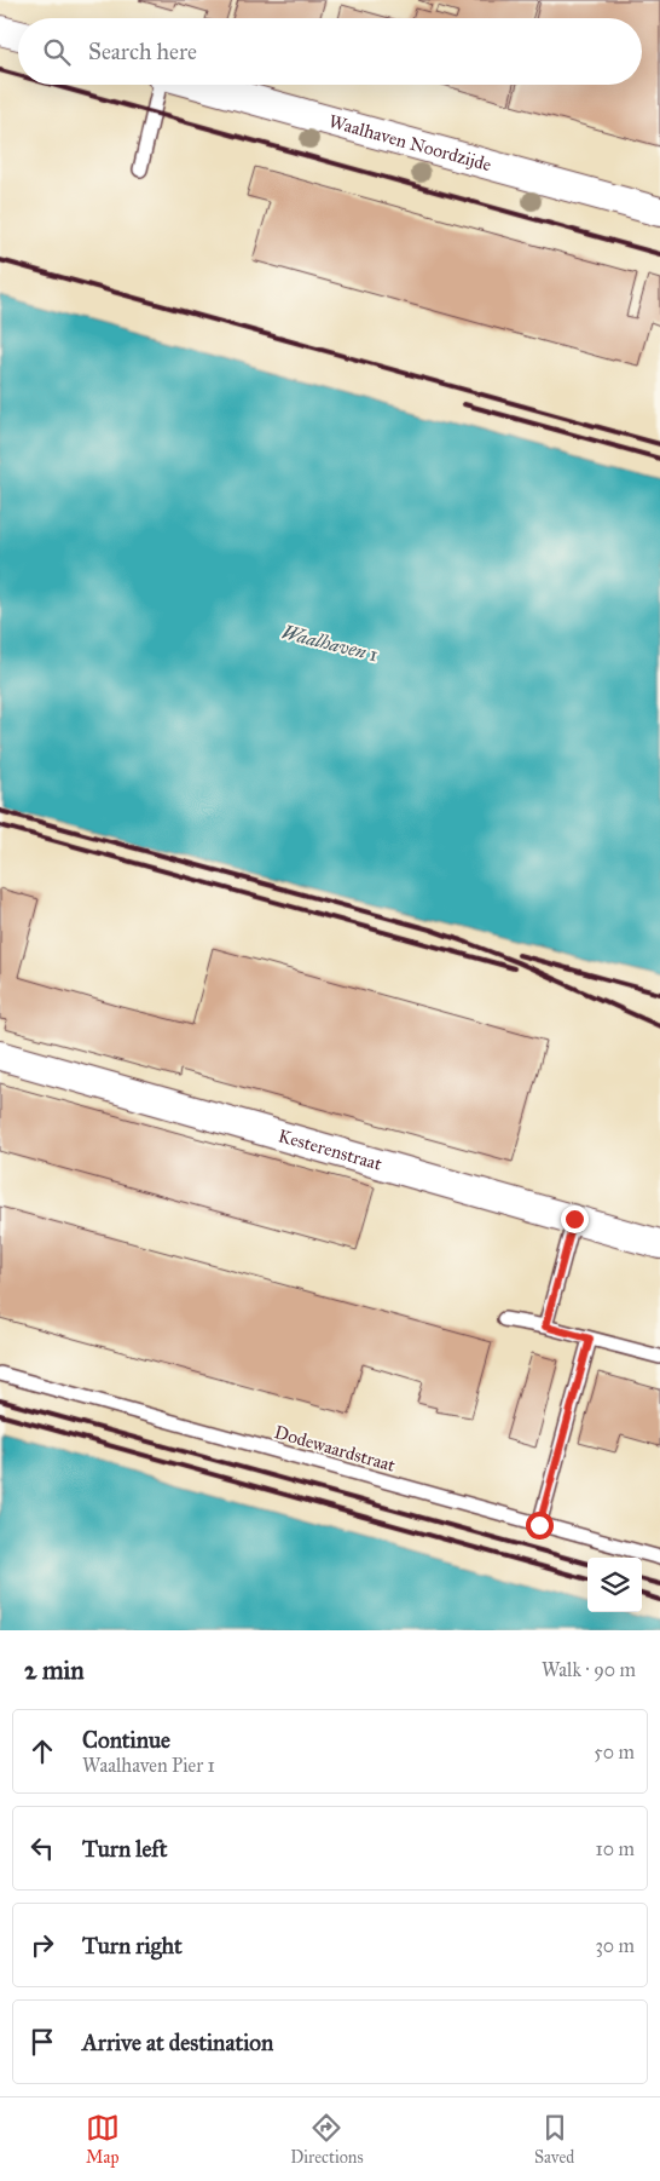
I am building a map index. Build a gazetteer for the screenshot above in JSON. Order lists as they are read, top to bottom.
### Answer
{
  "streets": {
    "street": ["Waalhaven Noordzijde", "Kesterenstraat"],
    "lane": ["Dodewaardstraat"]
  },
  "water": ["Waalhaven 1"],
  "page": {
    "search": "Search here",
    "heading": ["2 min", "Walk · 90 m"],
    "list": [
      ["Continue", "Waalhaven Pier 1", "50 m"],
      ["Turn left", "10 m"],
      ["Turn right", "30 m"],
      "Arrive at destination"
    ],
    "nav": ["Map", "Directions", "Saved"]
  }
}
